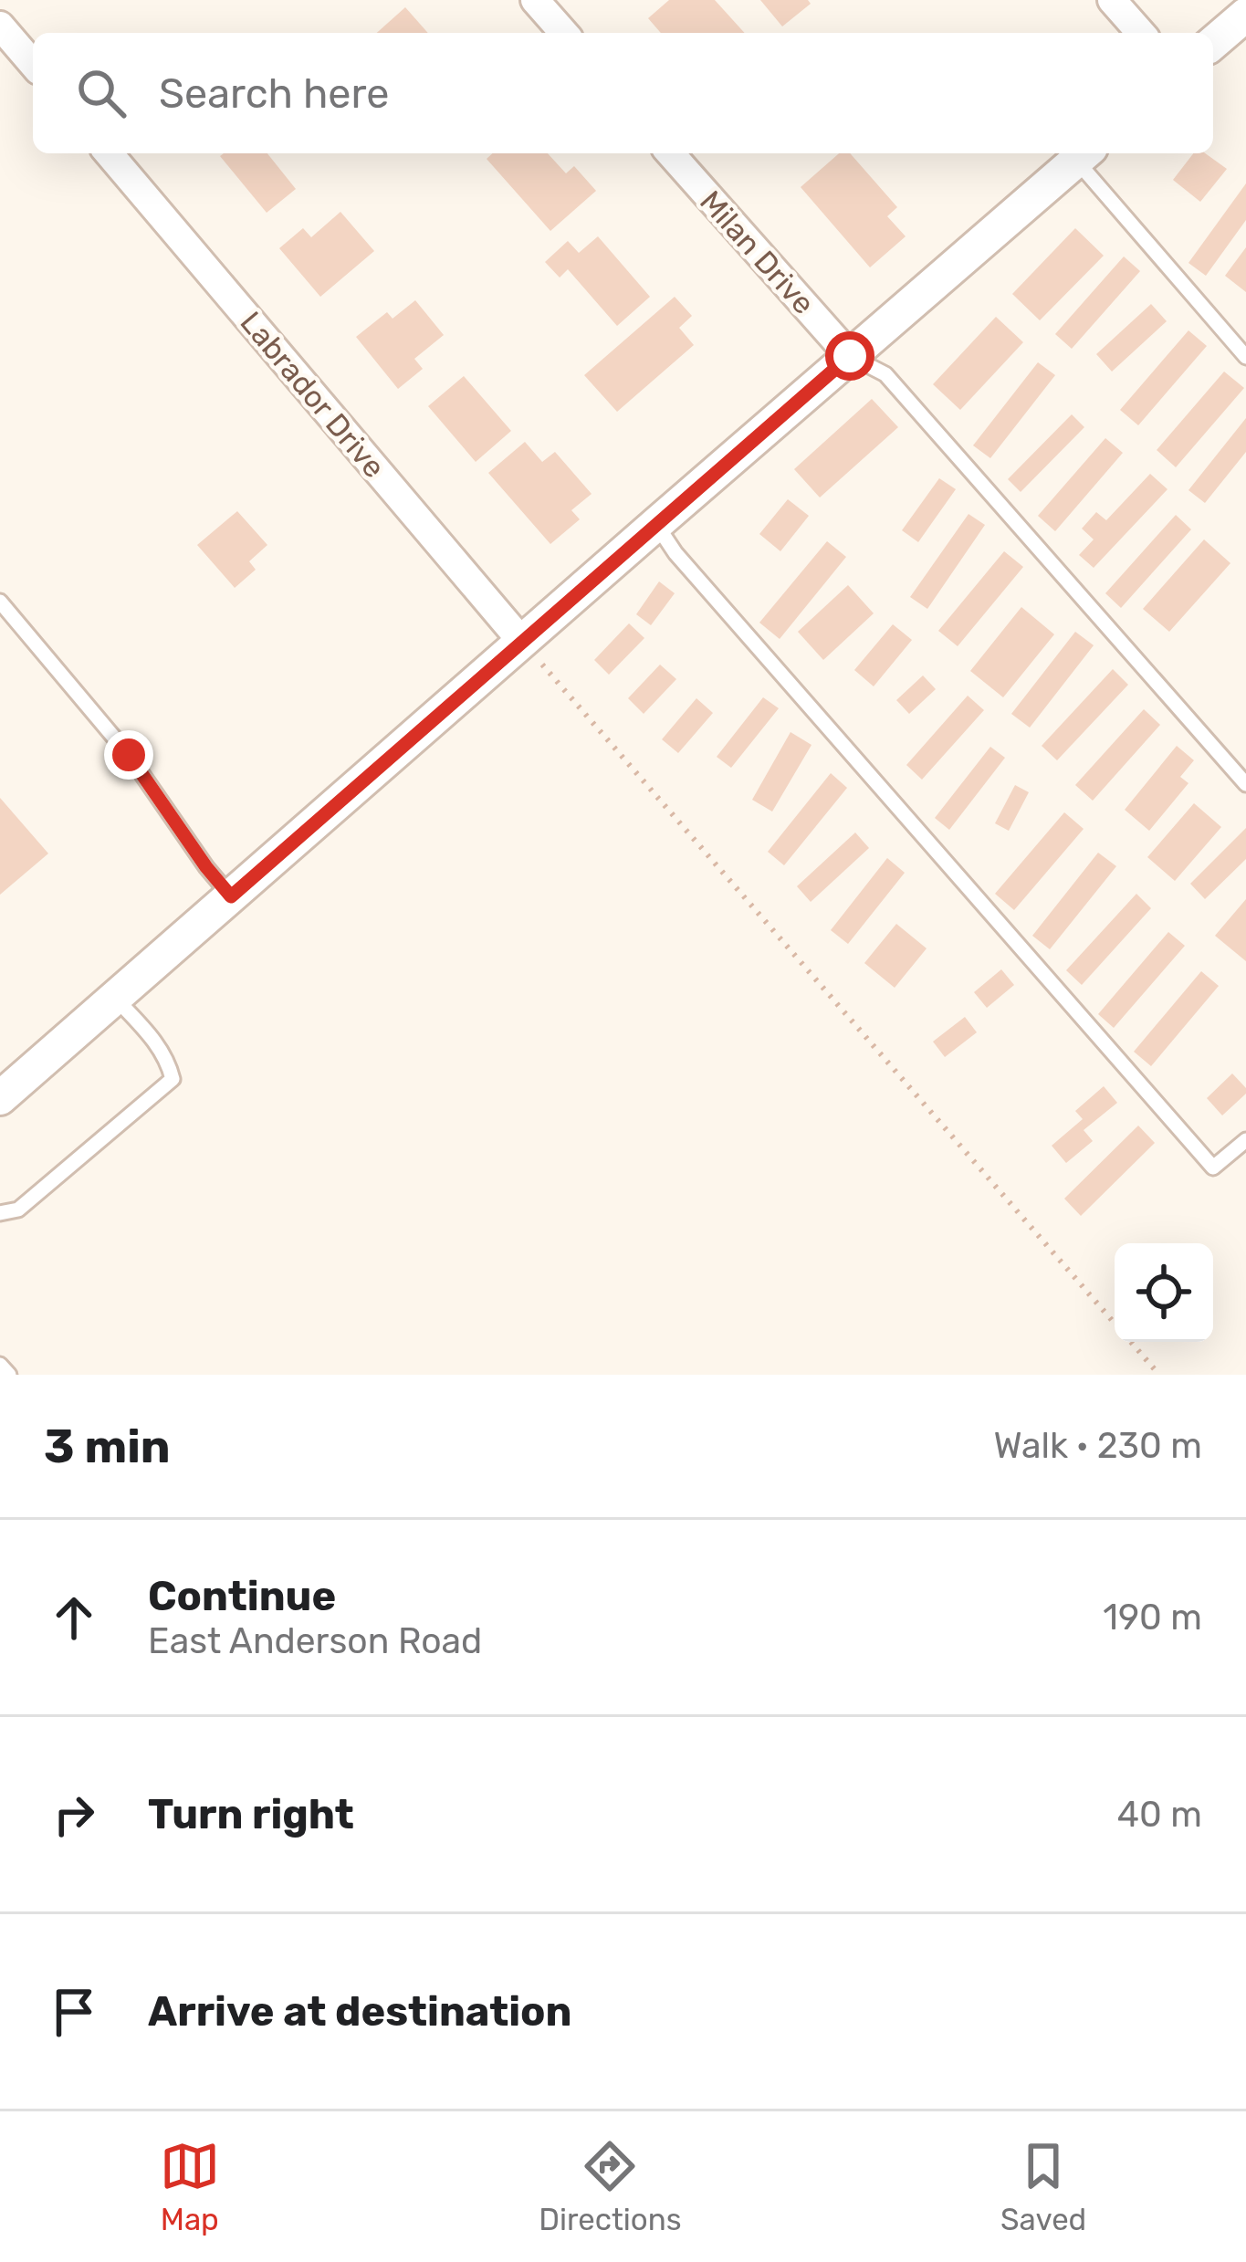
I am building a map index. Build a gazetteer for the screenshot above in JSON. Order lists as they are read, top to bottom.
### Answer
{
  "streets": {
    "street": ["Milan Drive", "Labrador Drive"]
  },
  "page": {
    "search": "Search here",
    "heading": ["3 min", "Walk · 230 m"],
    "list": [
      ["Continue", "East Anderson Road", "190 m"],
      ["Turn right", "40 m"],
      "Arrive at destination"
    ],
    "nav": ["Map", "Directions", "Saved"]
  }
}
